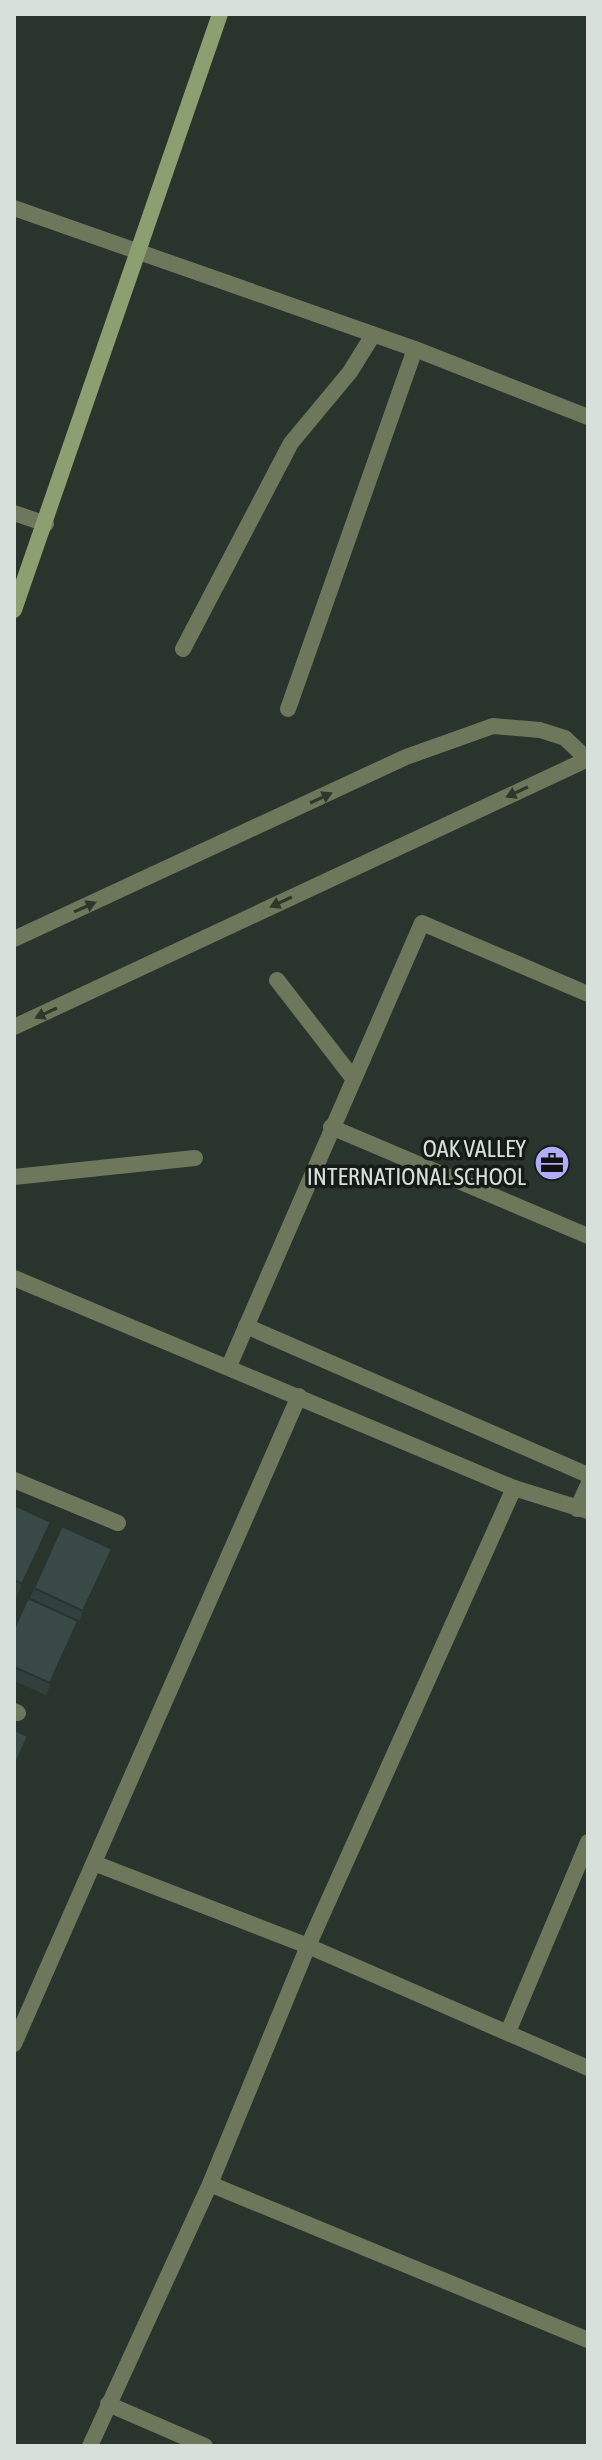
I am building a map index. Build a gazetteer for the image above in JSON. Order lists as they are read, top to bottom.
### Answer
{
  "places": {
    "office": ["OAK VALLEY INTERNATIONAL SCHOOL"]
  }
}
